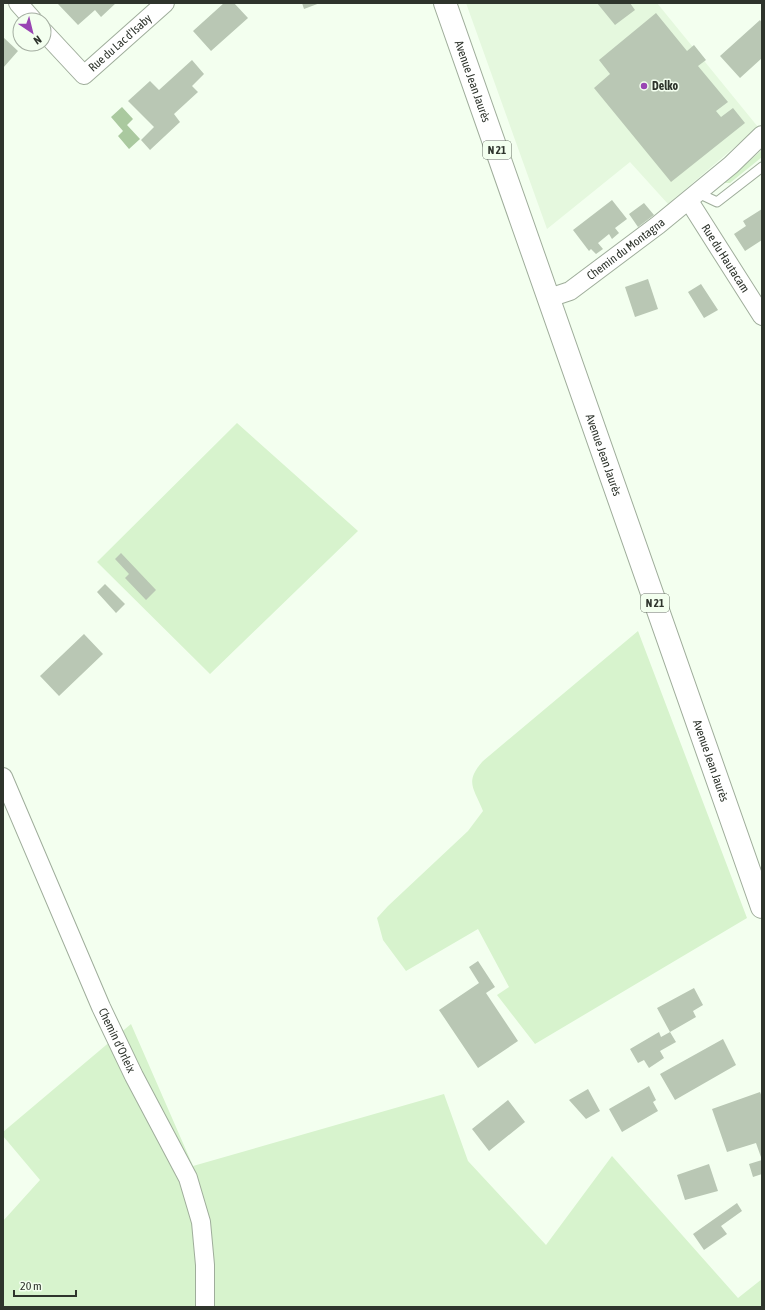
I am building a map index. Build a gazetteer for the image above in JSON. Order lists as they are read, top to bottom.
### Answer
{
  "streets": {
    "main road": ["Avenue Jean Jaurès", "N 21"],
    "street": [
      "Rue du Lac d'Isaby",
      "Chemin du Montagna",
      "Rue du Hautacam",
      "Chemin d'Orleix"
    ]
  },
  "crossings": [
    ["Avenue Jean Jaurès", "Chemin du Montagna"],
    ["Chemin du Montagna", "Rue du Hautacam"]
  ],
  "places": ["Delko"],
  "scale_bar": "20 m",
  "north": "bottom right"
}
